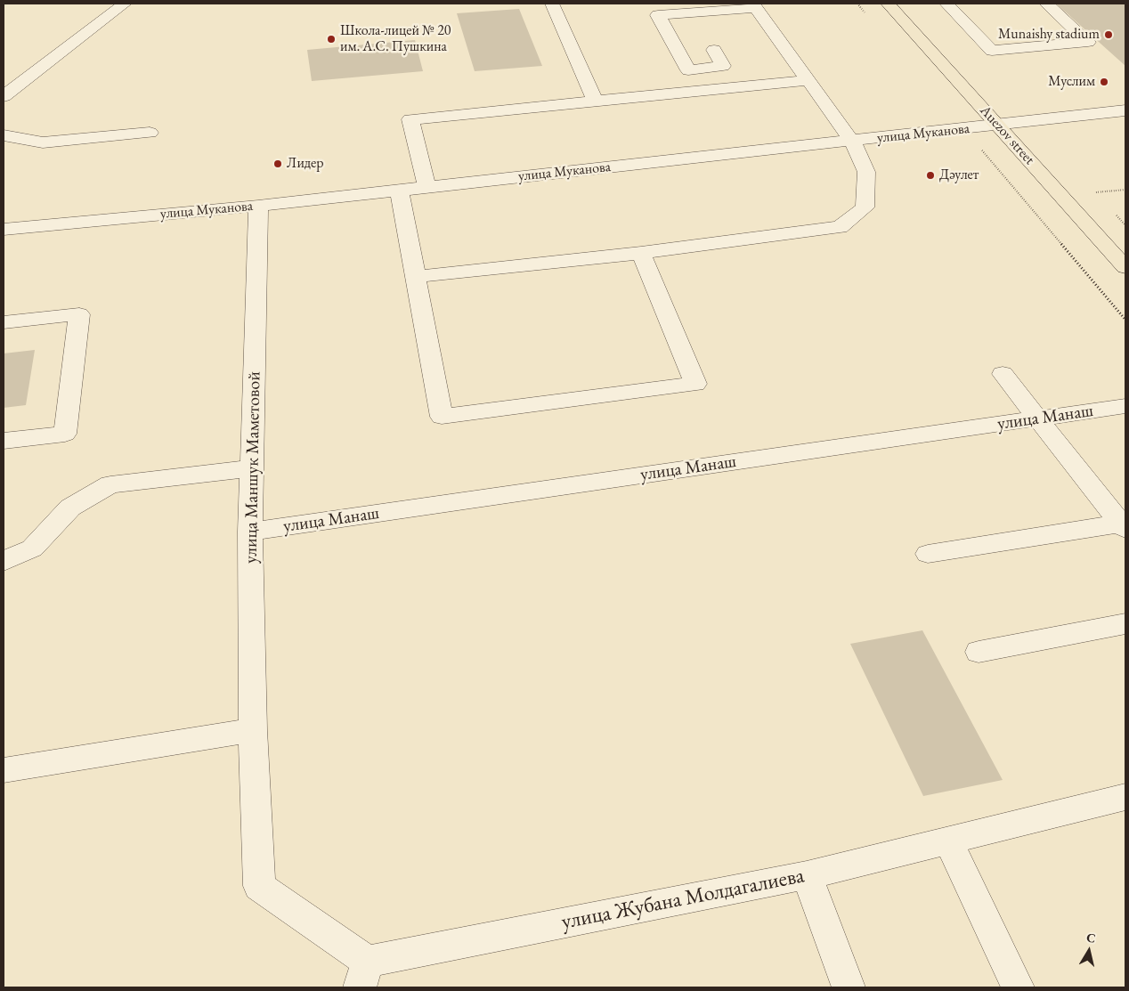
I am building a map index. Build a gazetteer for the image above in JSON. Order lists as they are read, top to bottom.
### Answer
{
  "streets": {
    "main road": ["Auezov street"],
    "street": [
      "улица Муканова",
      "улица Манаш",
      "улица Маншук Маметовой",
      "улица Жубана Молдагалиева"
    ]
  },
  "crossings": [
    ["улица Муканова", "Auezov street"],
    ["улица Муканова", "улица Маншук Маметовой"],
    ["улица Манаш", "улица Маншук Маметовой"],
    ["улица Маншук Маметовой", "улица Жубана Молдагалиева"]
  ],
  "places": [
    "Munaishy stadium",
    "Школа-лицей № 20 им. А.С. Пушкина",
    "Муслим",
    "Лидер",
    "Дәулет"
  ],
  "north": "top"
}
